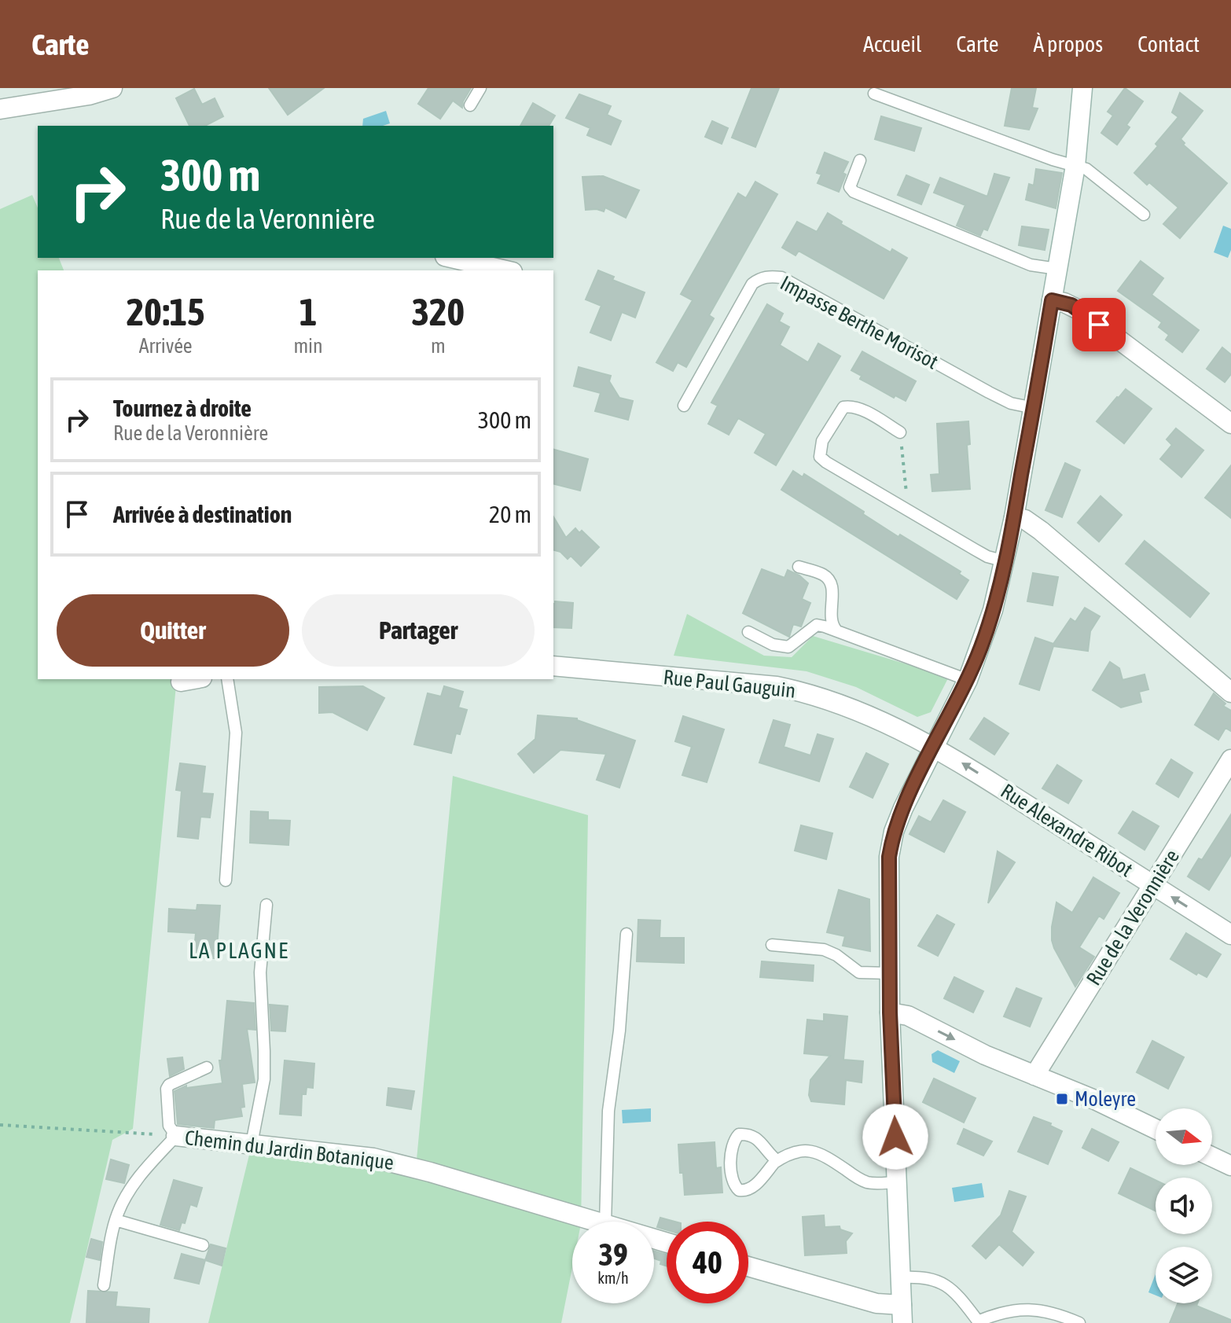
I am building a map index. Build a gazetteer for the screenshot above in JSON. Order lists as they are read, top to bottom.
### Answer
{
  "streets": {
    "street": [
      "Rue Paul Gauguin",
      "Rue Alexandre Ribot",
      "Rue de la Veronnière",
      "Chemin du Jardin Botanique"
    ],
    "lane": ["Impasse Berthe Morisot"]
  },
  "crossings": [
    ["Rue Paul Gauguin", "Rue Alexandre Ribot"],
    ["Rue Alexandre Ribot", "Rue de la Veronnière"]
  ],
  "one_way": ["Rue Alexandre Ribot"],
  "districts": ["LA PLAGNE"],
  "places": {
    "transit": ["Moleyre"]
  },
  "north": "right",
  "page": {
    "header": "Carte",
    "nav": [
      "Accueil",
      "Carte",
      "À propos",
      "Contact"
    ],
    "turn": ["300 m", "Rue de la Veronnière"],
    "eta": [
      "20:15",
      "Arrivée",
      "1",
      "min",
      "320",
      "m"
    ],
    "list": [
      {
        "name": "Tournez à droite",
        "note": "Rue de la Veronnière",
        "value": "300 m"
      },
      {
        "name": "Arrivée à destination",
        "value": "20 m"
      }
    ],
    "buttons": ["Quitter", "Partager"],
    "speed": "39 km/h",
    "limit": "40"
  }
}
